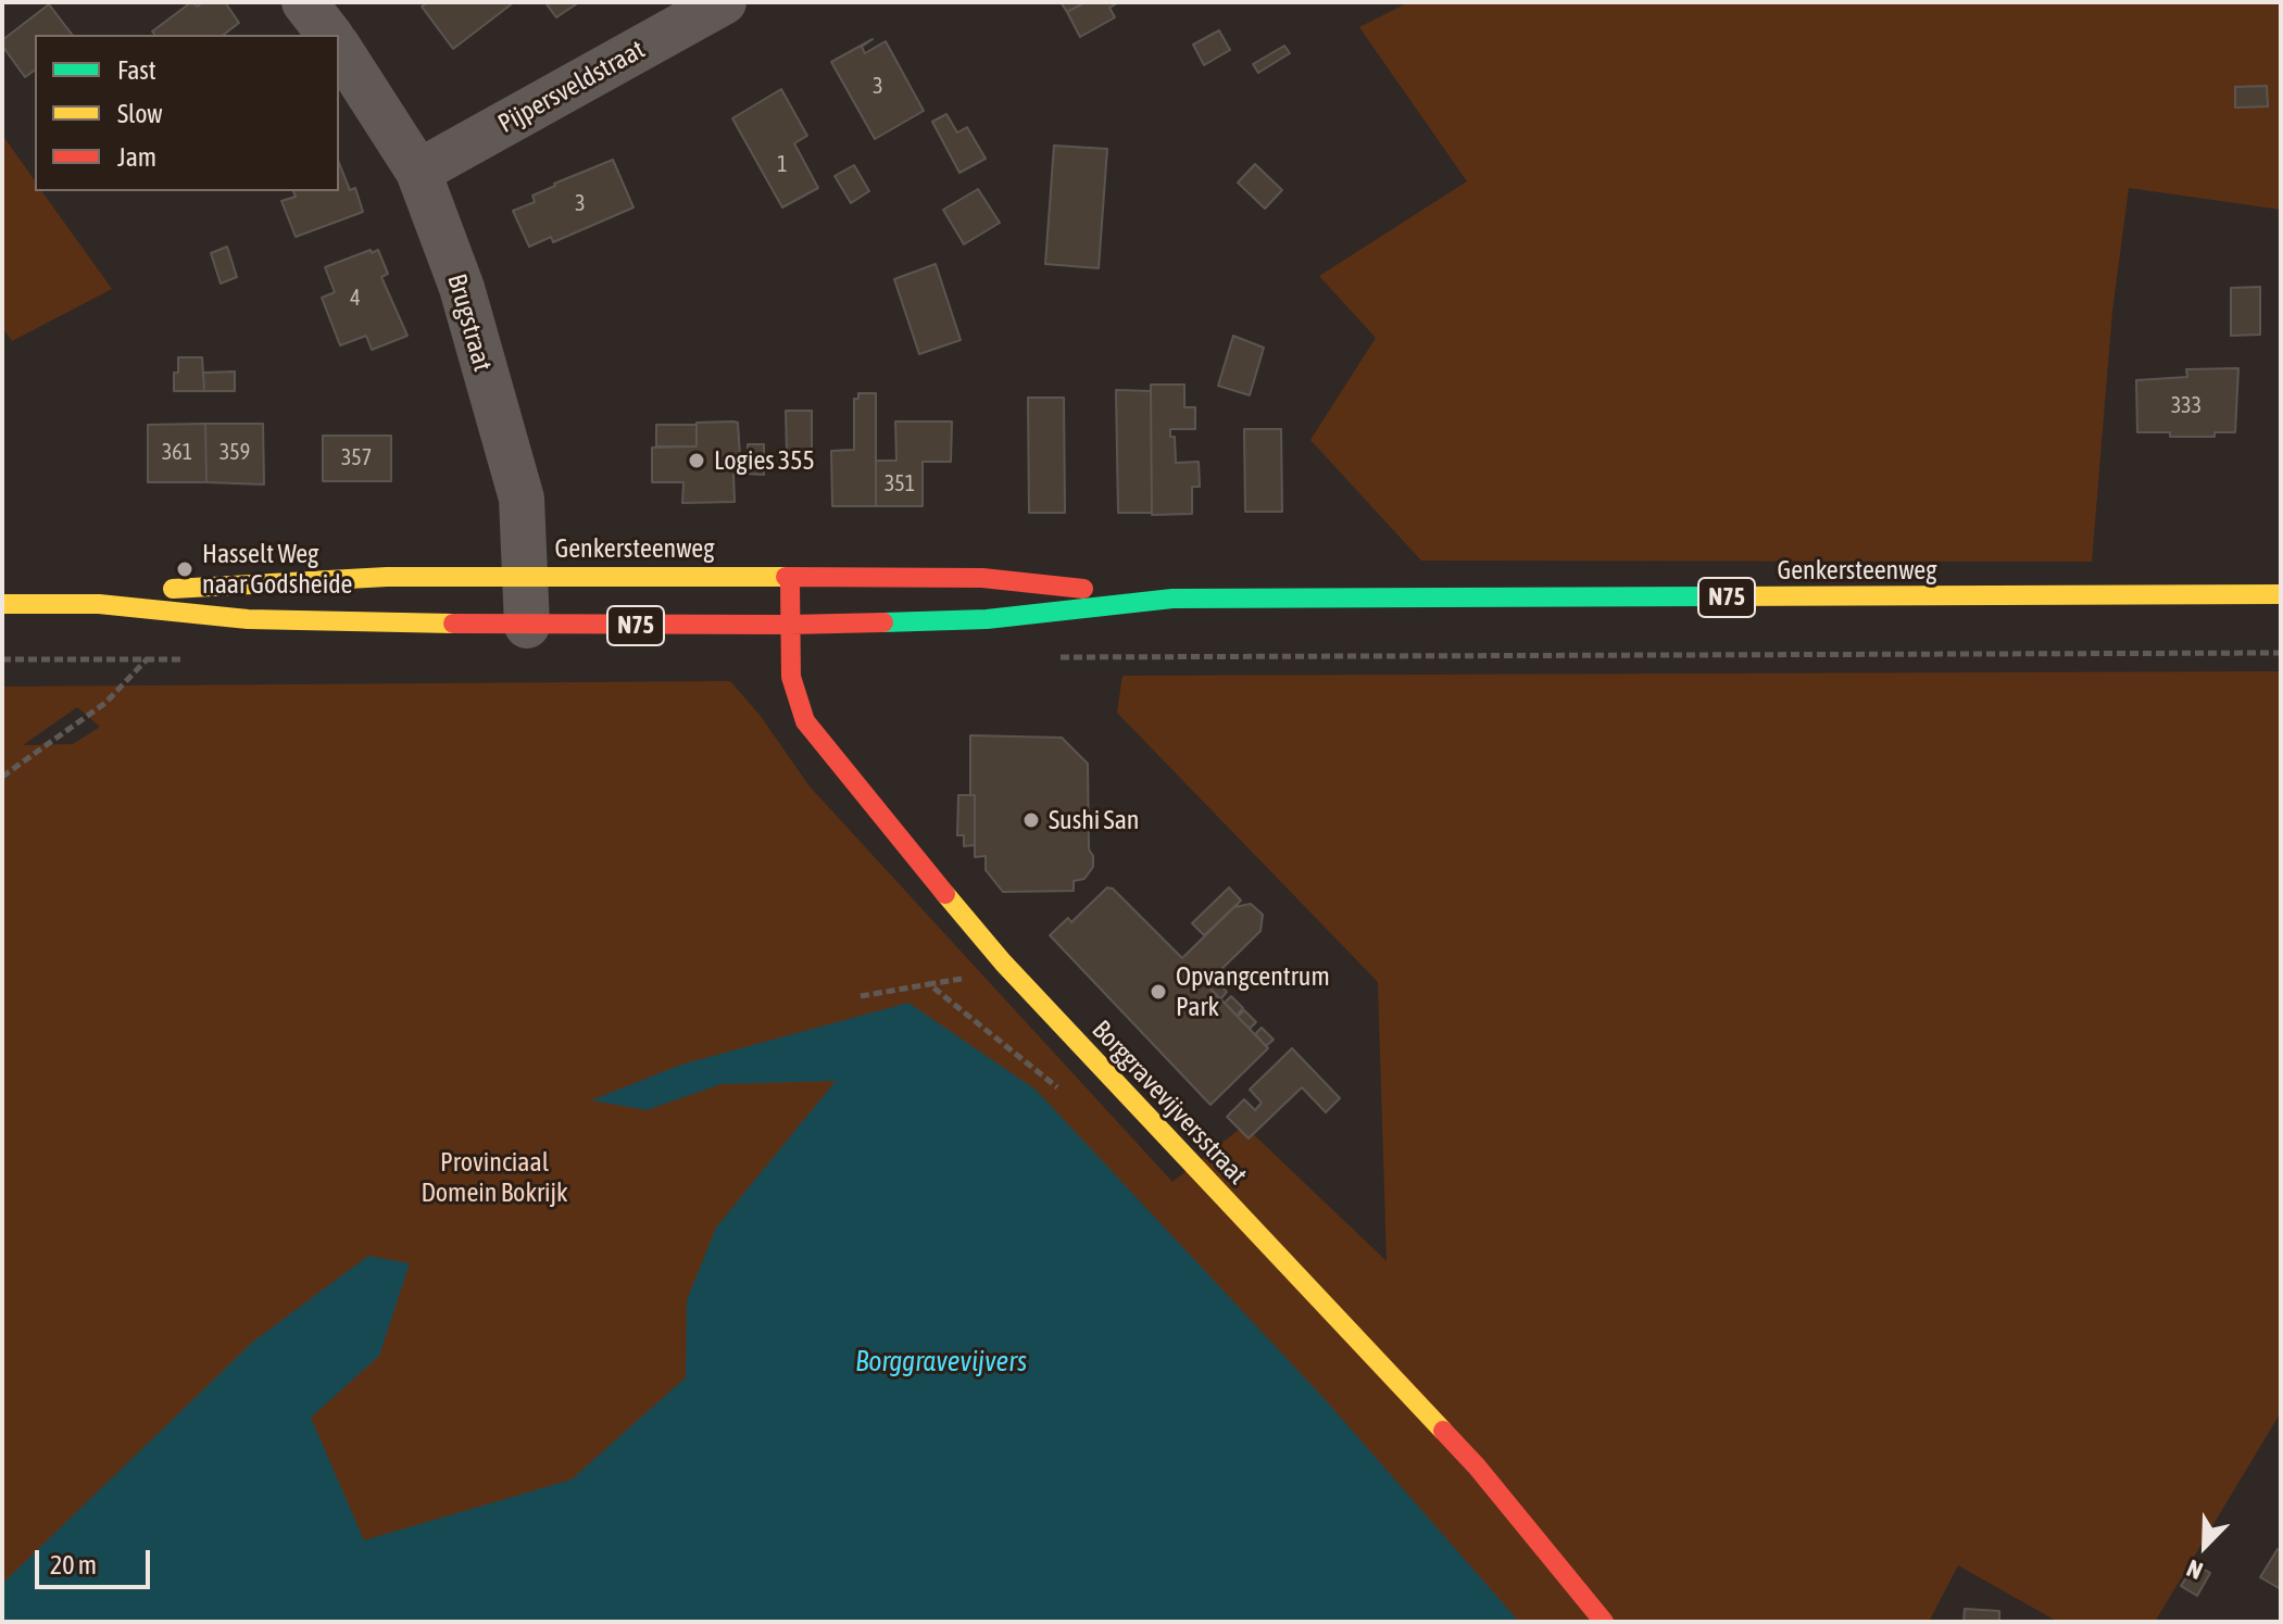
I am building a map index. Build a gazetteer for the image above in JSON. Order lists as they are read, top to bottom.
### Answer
{
  "streets": {
    "main road": ["Genkersteenweg", "N75", "Borggravevijversstraat"],
    "street": ["Pijpersveldstraat", "Brugstraat"]
  },
  "crossings": [
    ["Pijpersveldstraat", "Brugstraat"],
    ["Brugstraat", "Genkersteenweg"],
    ["Genkersteenweg", "Borggravevijversstraat"]
  ],
  "water": ["Borggravevijvers"],
  "parks": ["Provinciaal Domein Bokrijk"],
  "places": [
    "Logies 355",
    "Hasselt Weg naar Godsheide",
    "Sushi San",
    "Opvangcentrum Park"
  ],
  "house_numbers": [
    "3",
    "1",
    "3",
    "4",
    "333",
    "361",
    "359",
    "357",
    "351"
  ],
  "legend": ["Fast", "Slow", "Jam"],
  "scale_bar": "20 m",
  "north": "bottom left"
}
